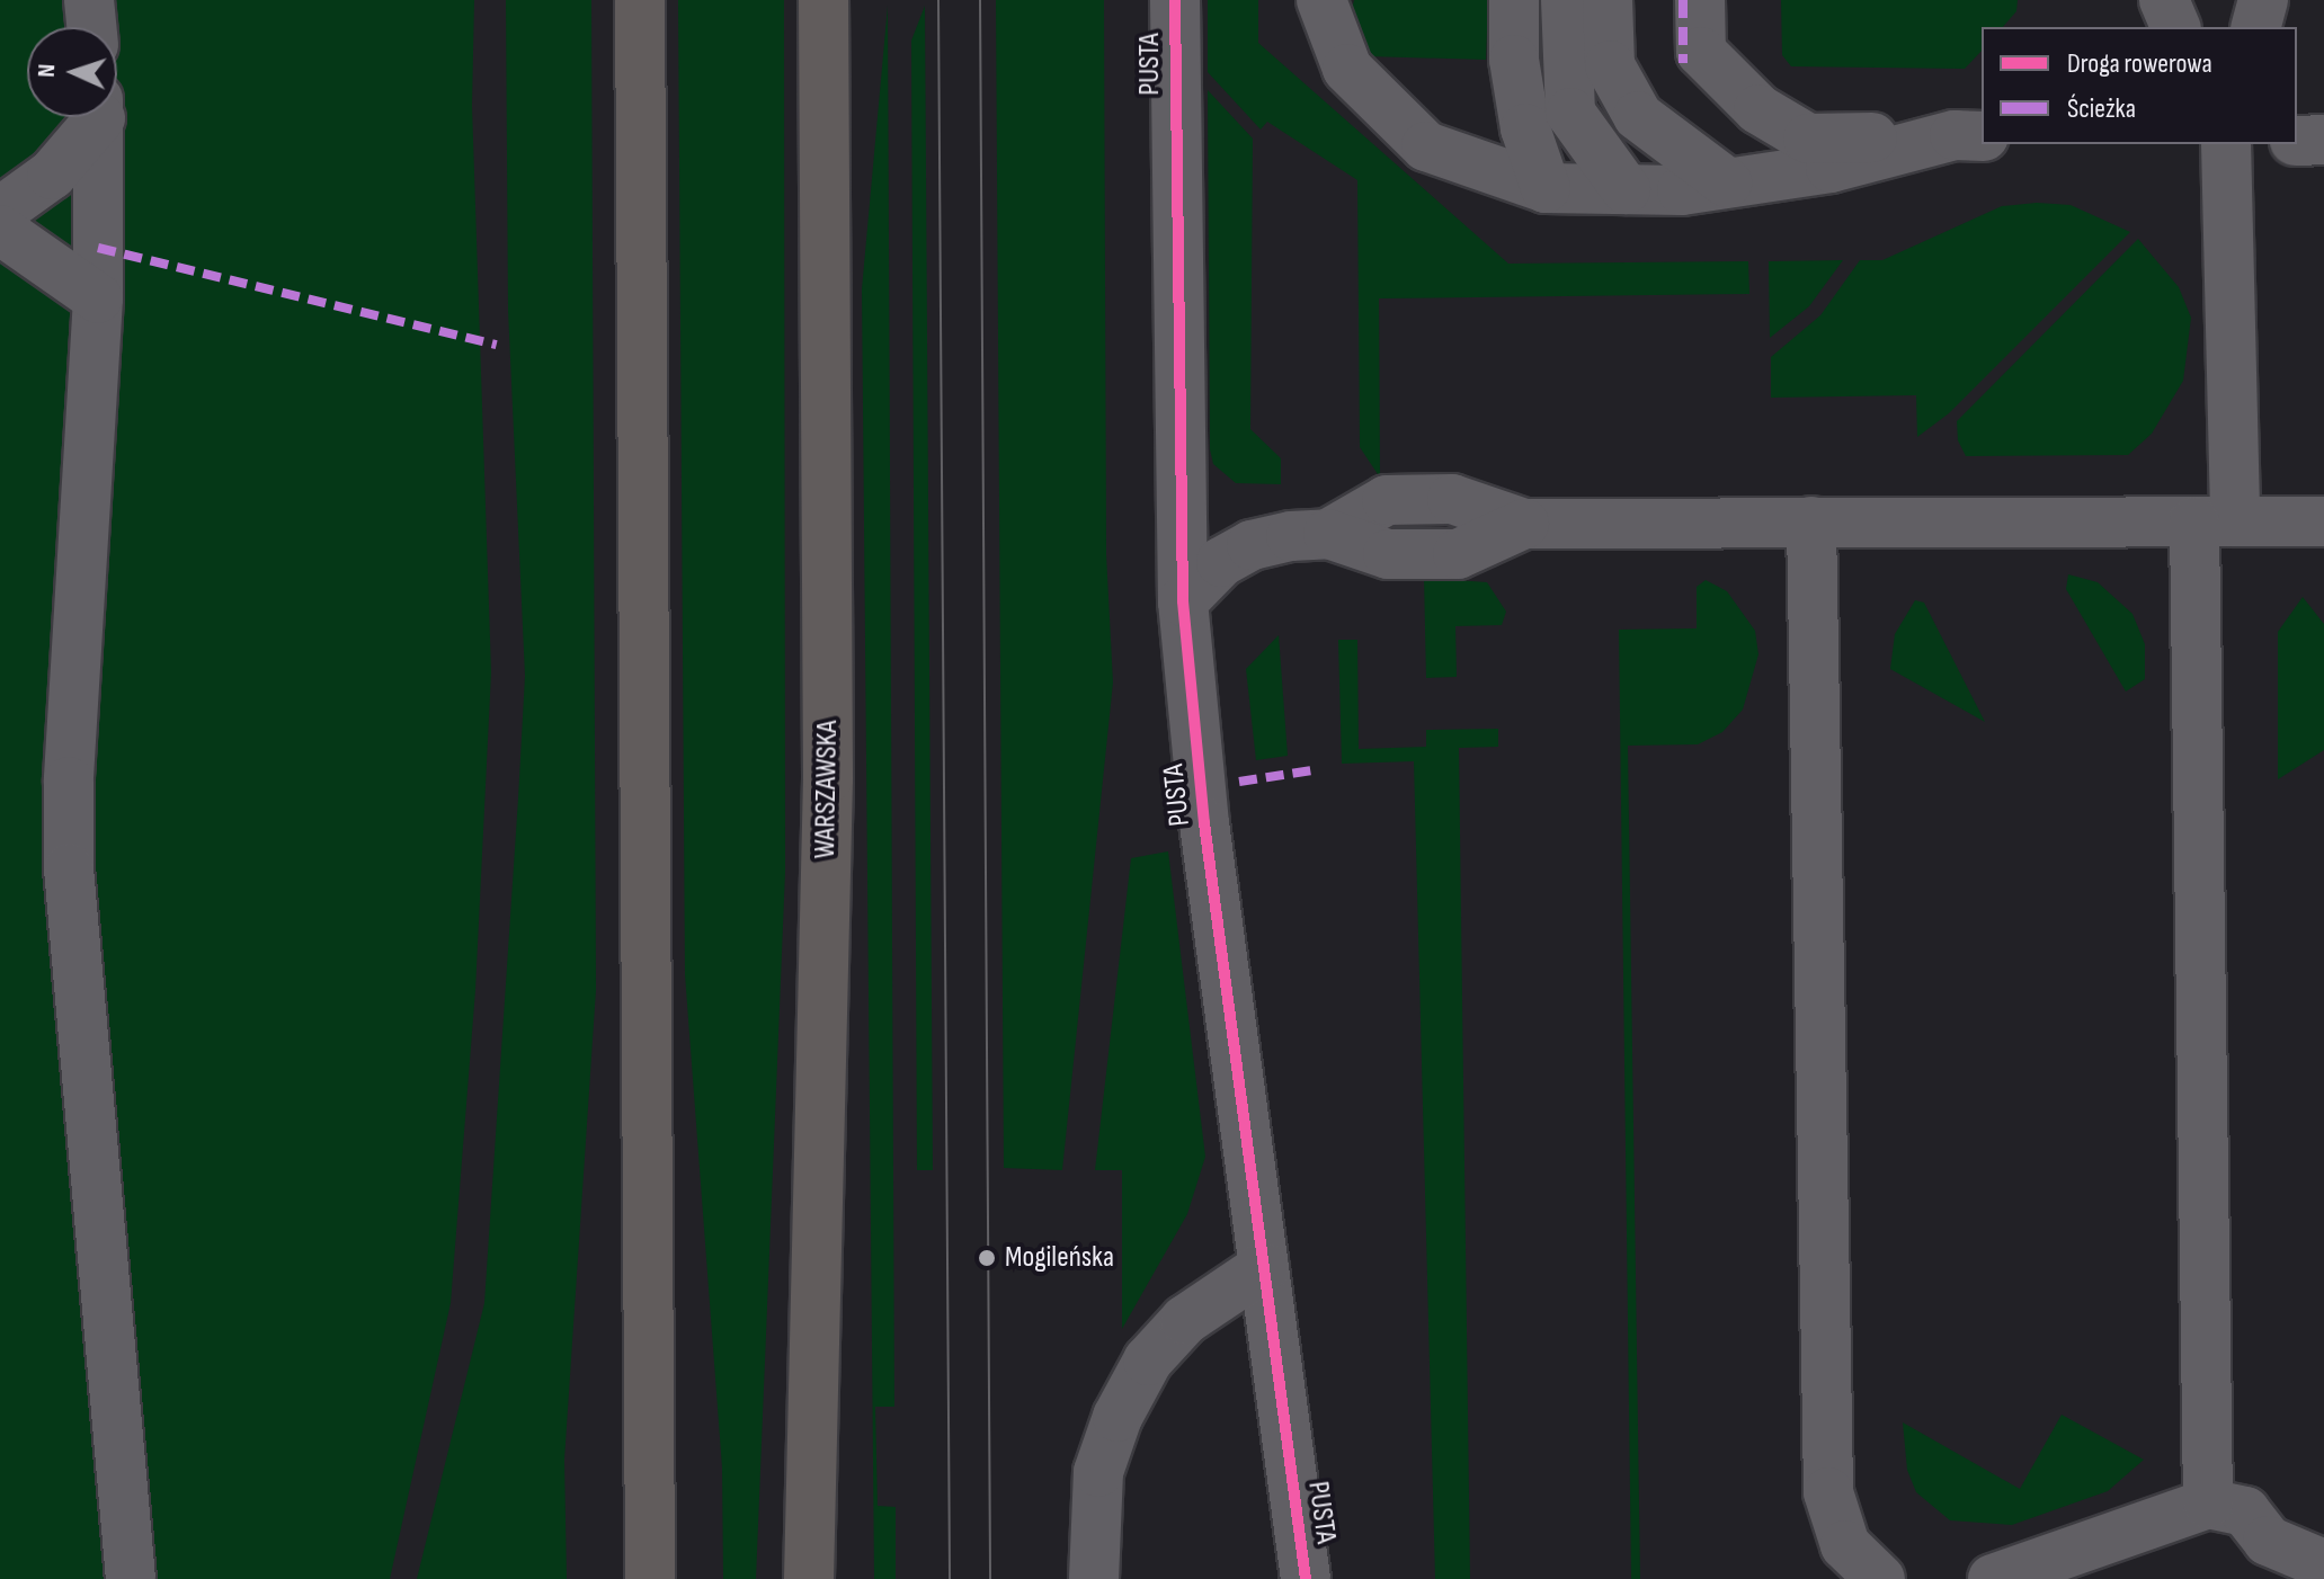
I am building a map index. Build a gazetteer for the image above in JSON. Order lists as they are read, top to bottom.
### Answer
{
  "streets": {
    "main road": ["WARSZAWSKA"],
    "street": ["PUSTA"]
  },
  "places": ["Mogileńska"],
  "legend": ["Droga rowerowa", "Ścieżka"],
  "north": "left"
}
